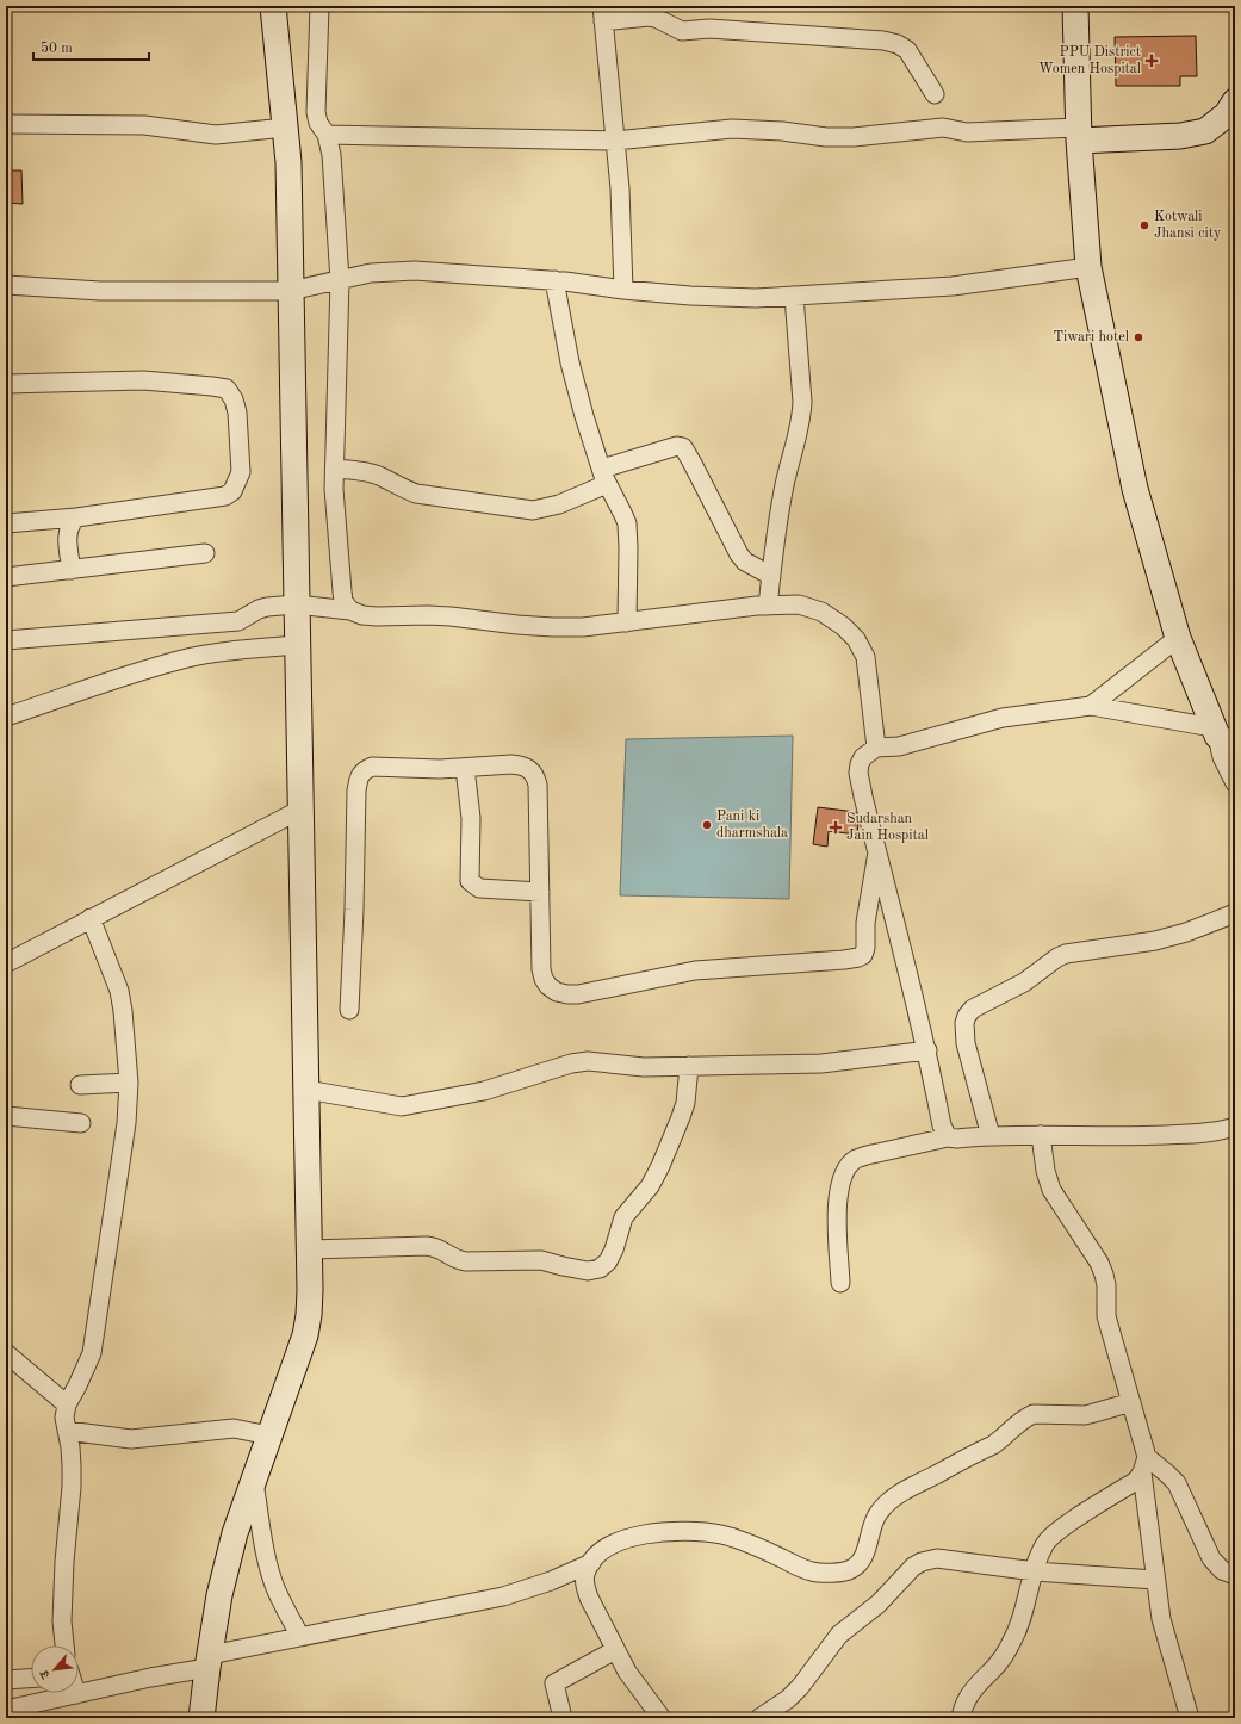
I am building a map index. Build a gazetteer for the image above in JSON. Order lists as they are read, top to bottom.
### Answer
{
  "places": {
    "health": ["PPU District Women Hospital", "Sudarshan Jain Hospital"],
    "other": ["Kotwali Jhansi city", "Tiwari hotel", "Pani ki dharmshala"]
  },
  "scale_bar": "50 m",
  "north": "bottom left"
}
